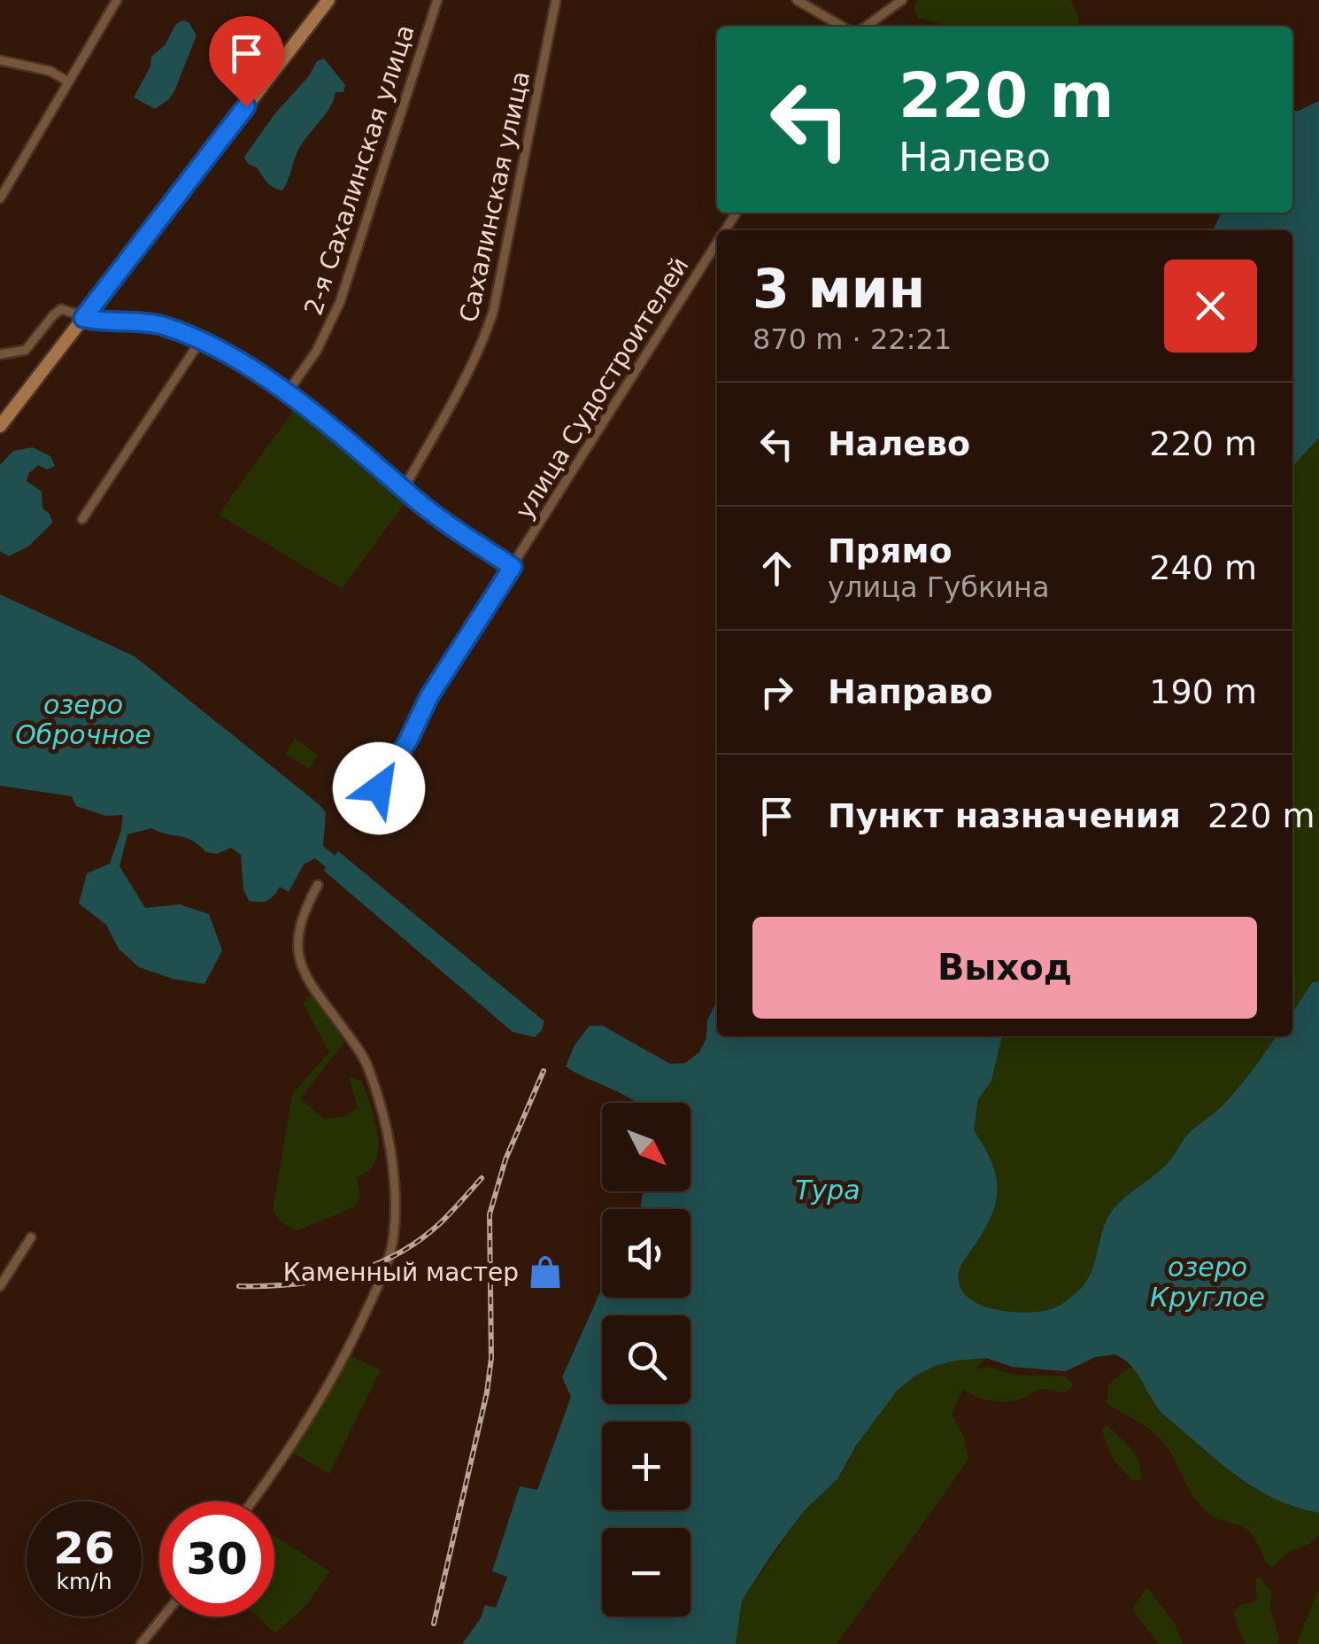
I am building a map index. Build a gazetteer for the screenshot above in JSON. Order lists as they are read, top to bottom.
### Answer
{
  "streets": {
    "street": ["2-я Сахалинская улица", "Сахалинская улица", "улица Судостроителей"]
  },
  "water": ["озеро Оброчное", "Тура", "озеро Круглое"],
  "places": {
    "shop": ["Каменный мастер"]
  },
  "north": "bottom right",
  "page": {
    "turn": ["220 m", "Налево"],
    "heading": ["3 мин", "870 m · 22:21"],
    "list": [
      {
        "name": "Налево",
        "value": "220 m"
      },
      {
        "name": "Прямо",
        "note": "улица Губкина",
        "value": "240 m"
      },
      {
        "name": "Направо",
        "value": "190 m"
      },
      {
        "name": "Пункт назначения",
        "value": "220 m"
      }
    ],
    "buttons": "Выход",
    "map_buttons": ["+", "−"],
    "speed": "26 km/h",
    "limit": "30"
  }
}
